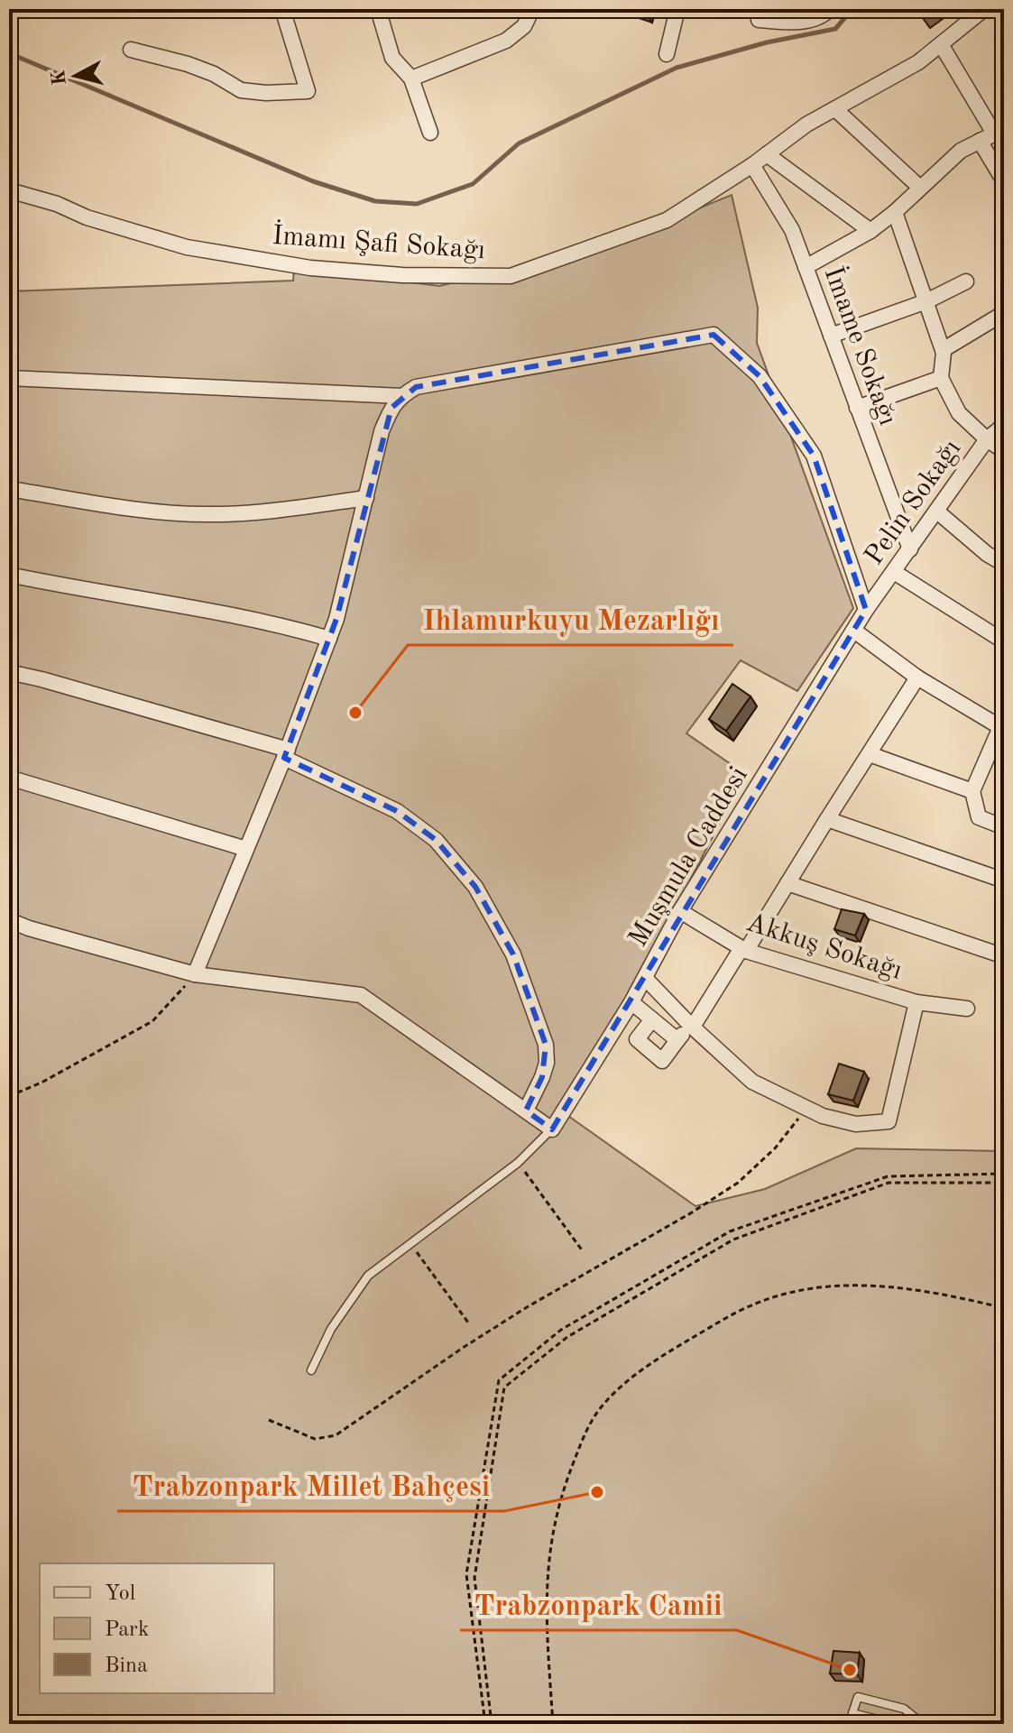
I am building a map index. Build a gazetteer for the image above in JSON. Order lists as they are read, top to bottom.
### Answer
{
  "streets": {
    "street": [
      "İmamı Şafi Sokağı",
      "İmame Sokağı",
      "Pelin Sokağı",
      "Muşmula Caddesi",
      "Akkuş Sokağı"
    ]
  },
  "crossings": [
    ["İmamı Şafi Sokağı", "İmame Sokağı"],
    ["İmame Sokağı", "Pelin Sokağı"],
    ["Pelin Sokağı", "Muşmula Caddesi"],
    ["Muşmula Caddesi", "Akkuş Sokağı"]
  ],
  "places": ["Ihlamurkuyu Mezarlığı", "Trabzonpark Millet Bahçesi", "Trabzonpark Camii"],
  "legend": ["Yol", "Park", "Bina"],
  "north": "left"
}
